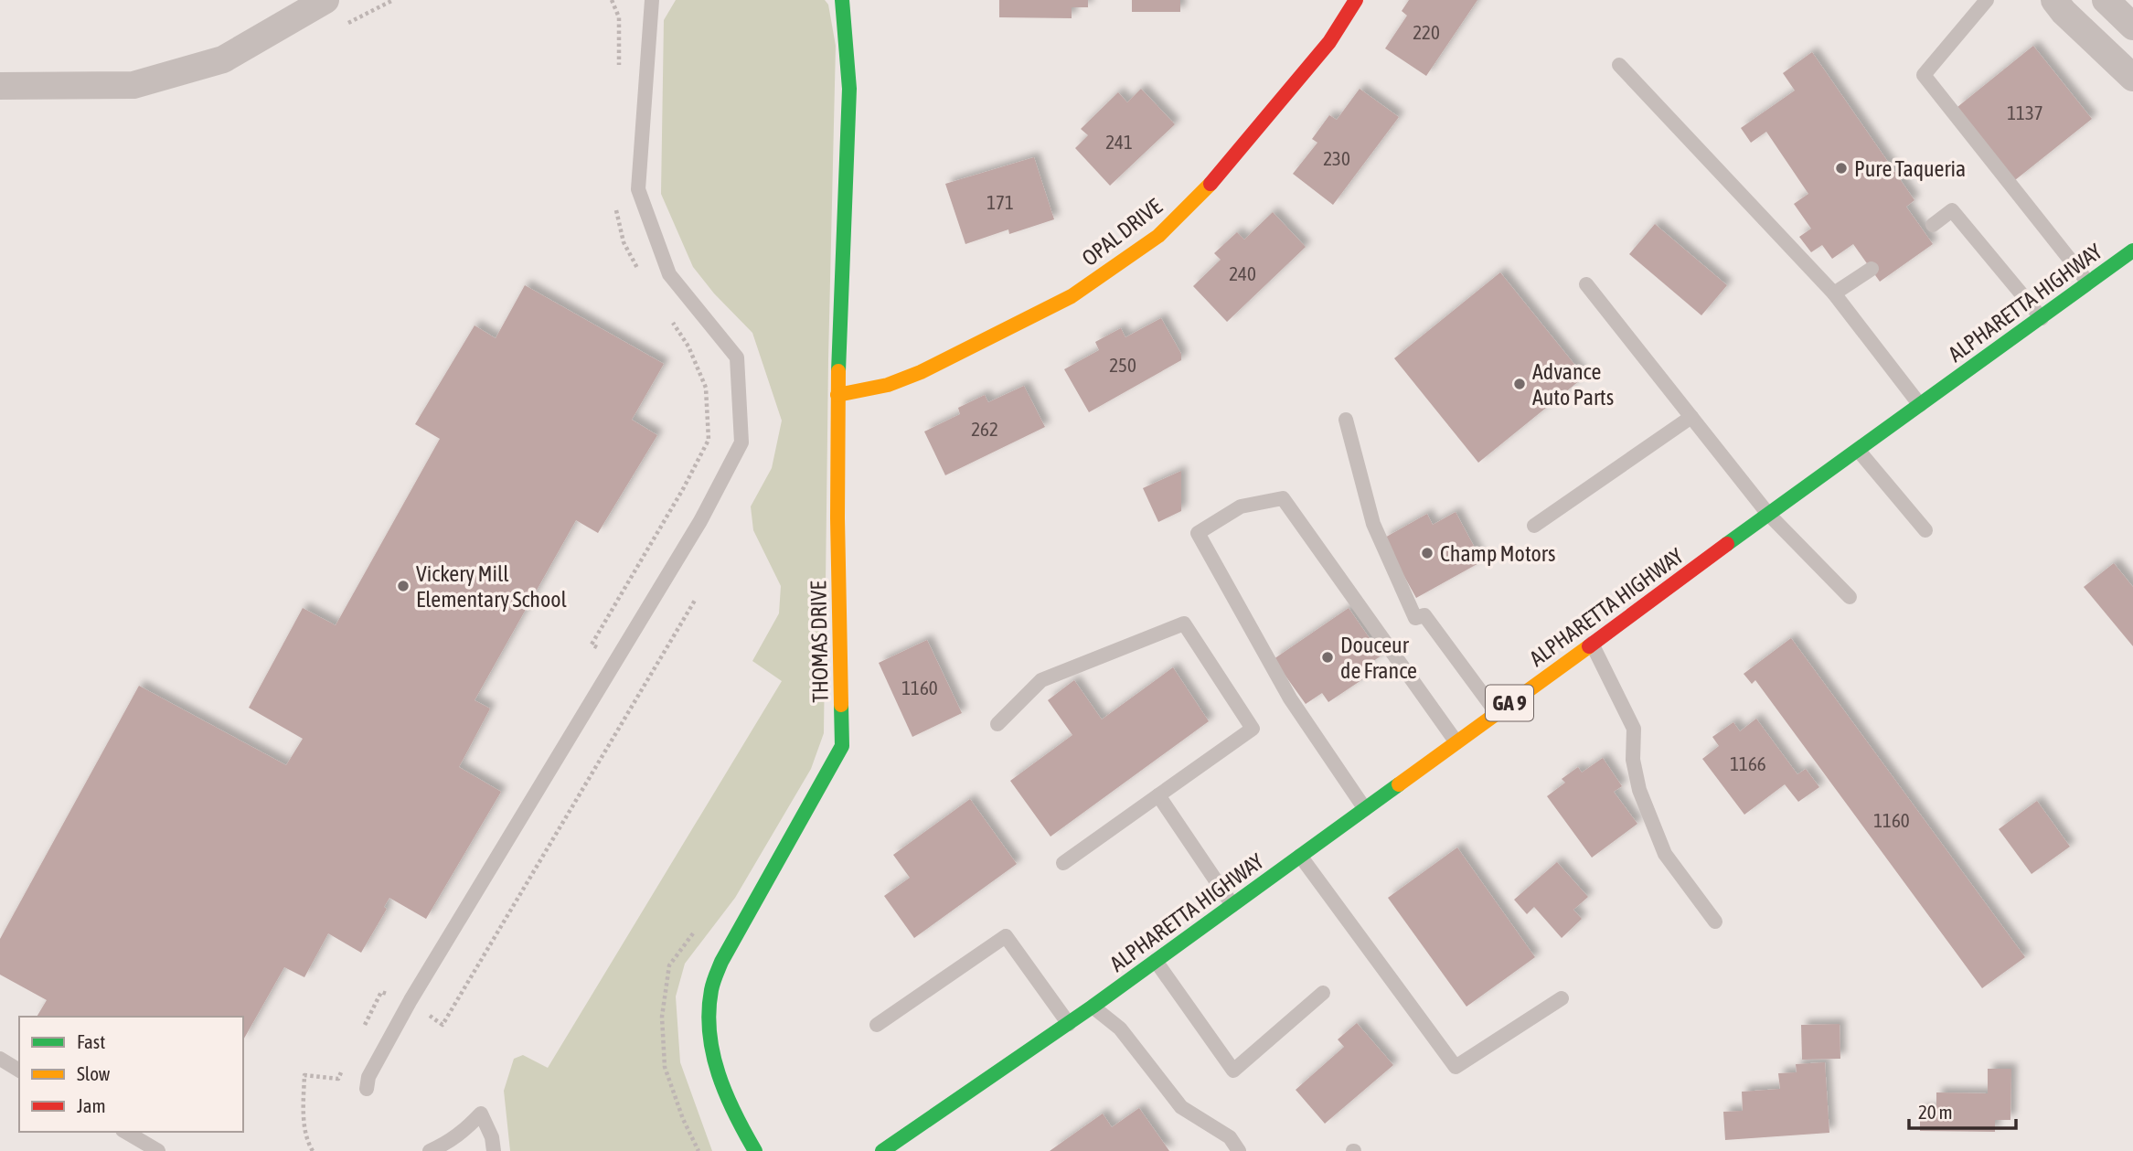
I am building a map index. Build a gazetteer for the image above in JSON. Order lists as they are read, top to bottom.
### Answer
{
  "streets": {
    "main road": [
      "OPAL DRIVE",
      "ALPHARETTA HIGHWAY",
      "THOMAS DRIVE",
      "GA 9"
    ]
  },
  "crossings": [
    ["OPAL DRIVE", "THOMAS DRIVE"]
  ],
  "places": [
    "Pure Taqueria",
    "Advance Auto Parts",
    "Champ Motors",
    "Vickery Mill Elementary School",
    "Douceur de France"
  ],
  "house_numbers": [
    "220",
    "1137",
    "241",
    "230",
    "171",
    "240",
    "250",
    "262",
    "1160",
    "1166",
    "1160"
  ],
  "legend": ["Fast", "Slow", "Jam"],
  "scale_bar": "20 m"
}
